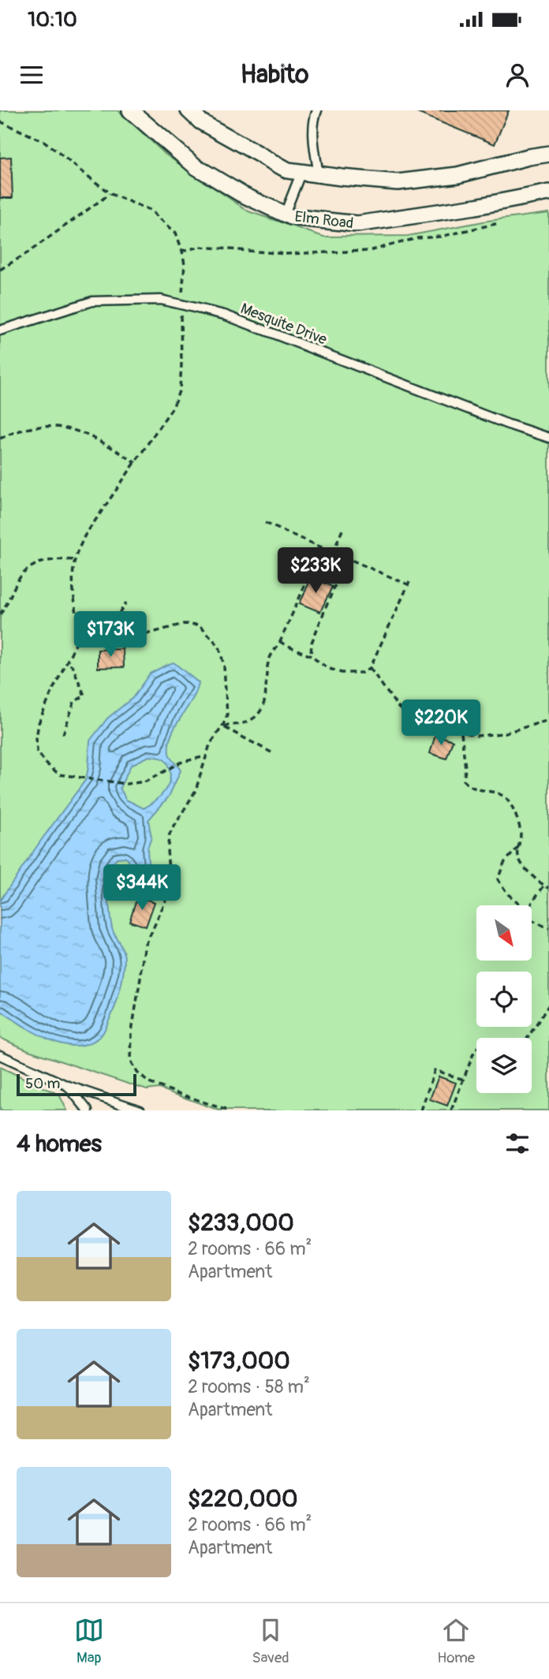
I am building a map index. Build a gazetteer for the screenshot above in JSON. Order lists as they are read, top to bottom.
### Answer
{
  "streets": {
    "street": ["Elm Road"],
    "lane": ["Mesquite Drive"]
  },
  "scale_bar": "50 m",
  "north": "bottom right",
  "page": {
    "status": "10:10",
    "header": "Habito",
    "price": [
      "$233K",
      "$173K",
      "$220K",
      "$344K"
    ],
    "scale": "50 m",
    "heading": "4 homes",
    "list": [
      {
        "name": "$233,000",
        "note": "2 rooms · 66 m² · Apartment"
      },
      {
        "name": "$173,000",
        "note": "2 rooms · 58 m² · Apartment"
      },
      {
        "name": "$220,000",
        "note": "2 rooms · 66 m² · Apartment"
      }
    ],
    "tabs": ["Map", "Saved", "Home"]
  }
}
